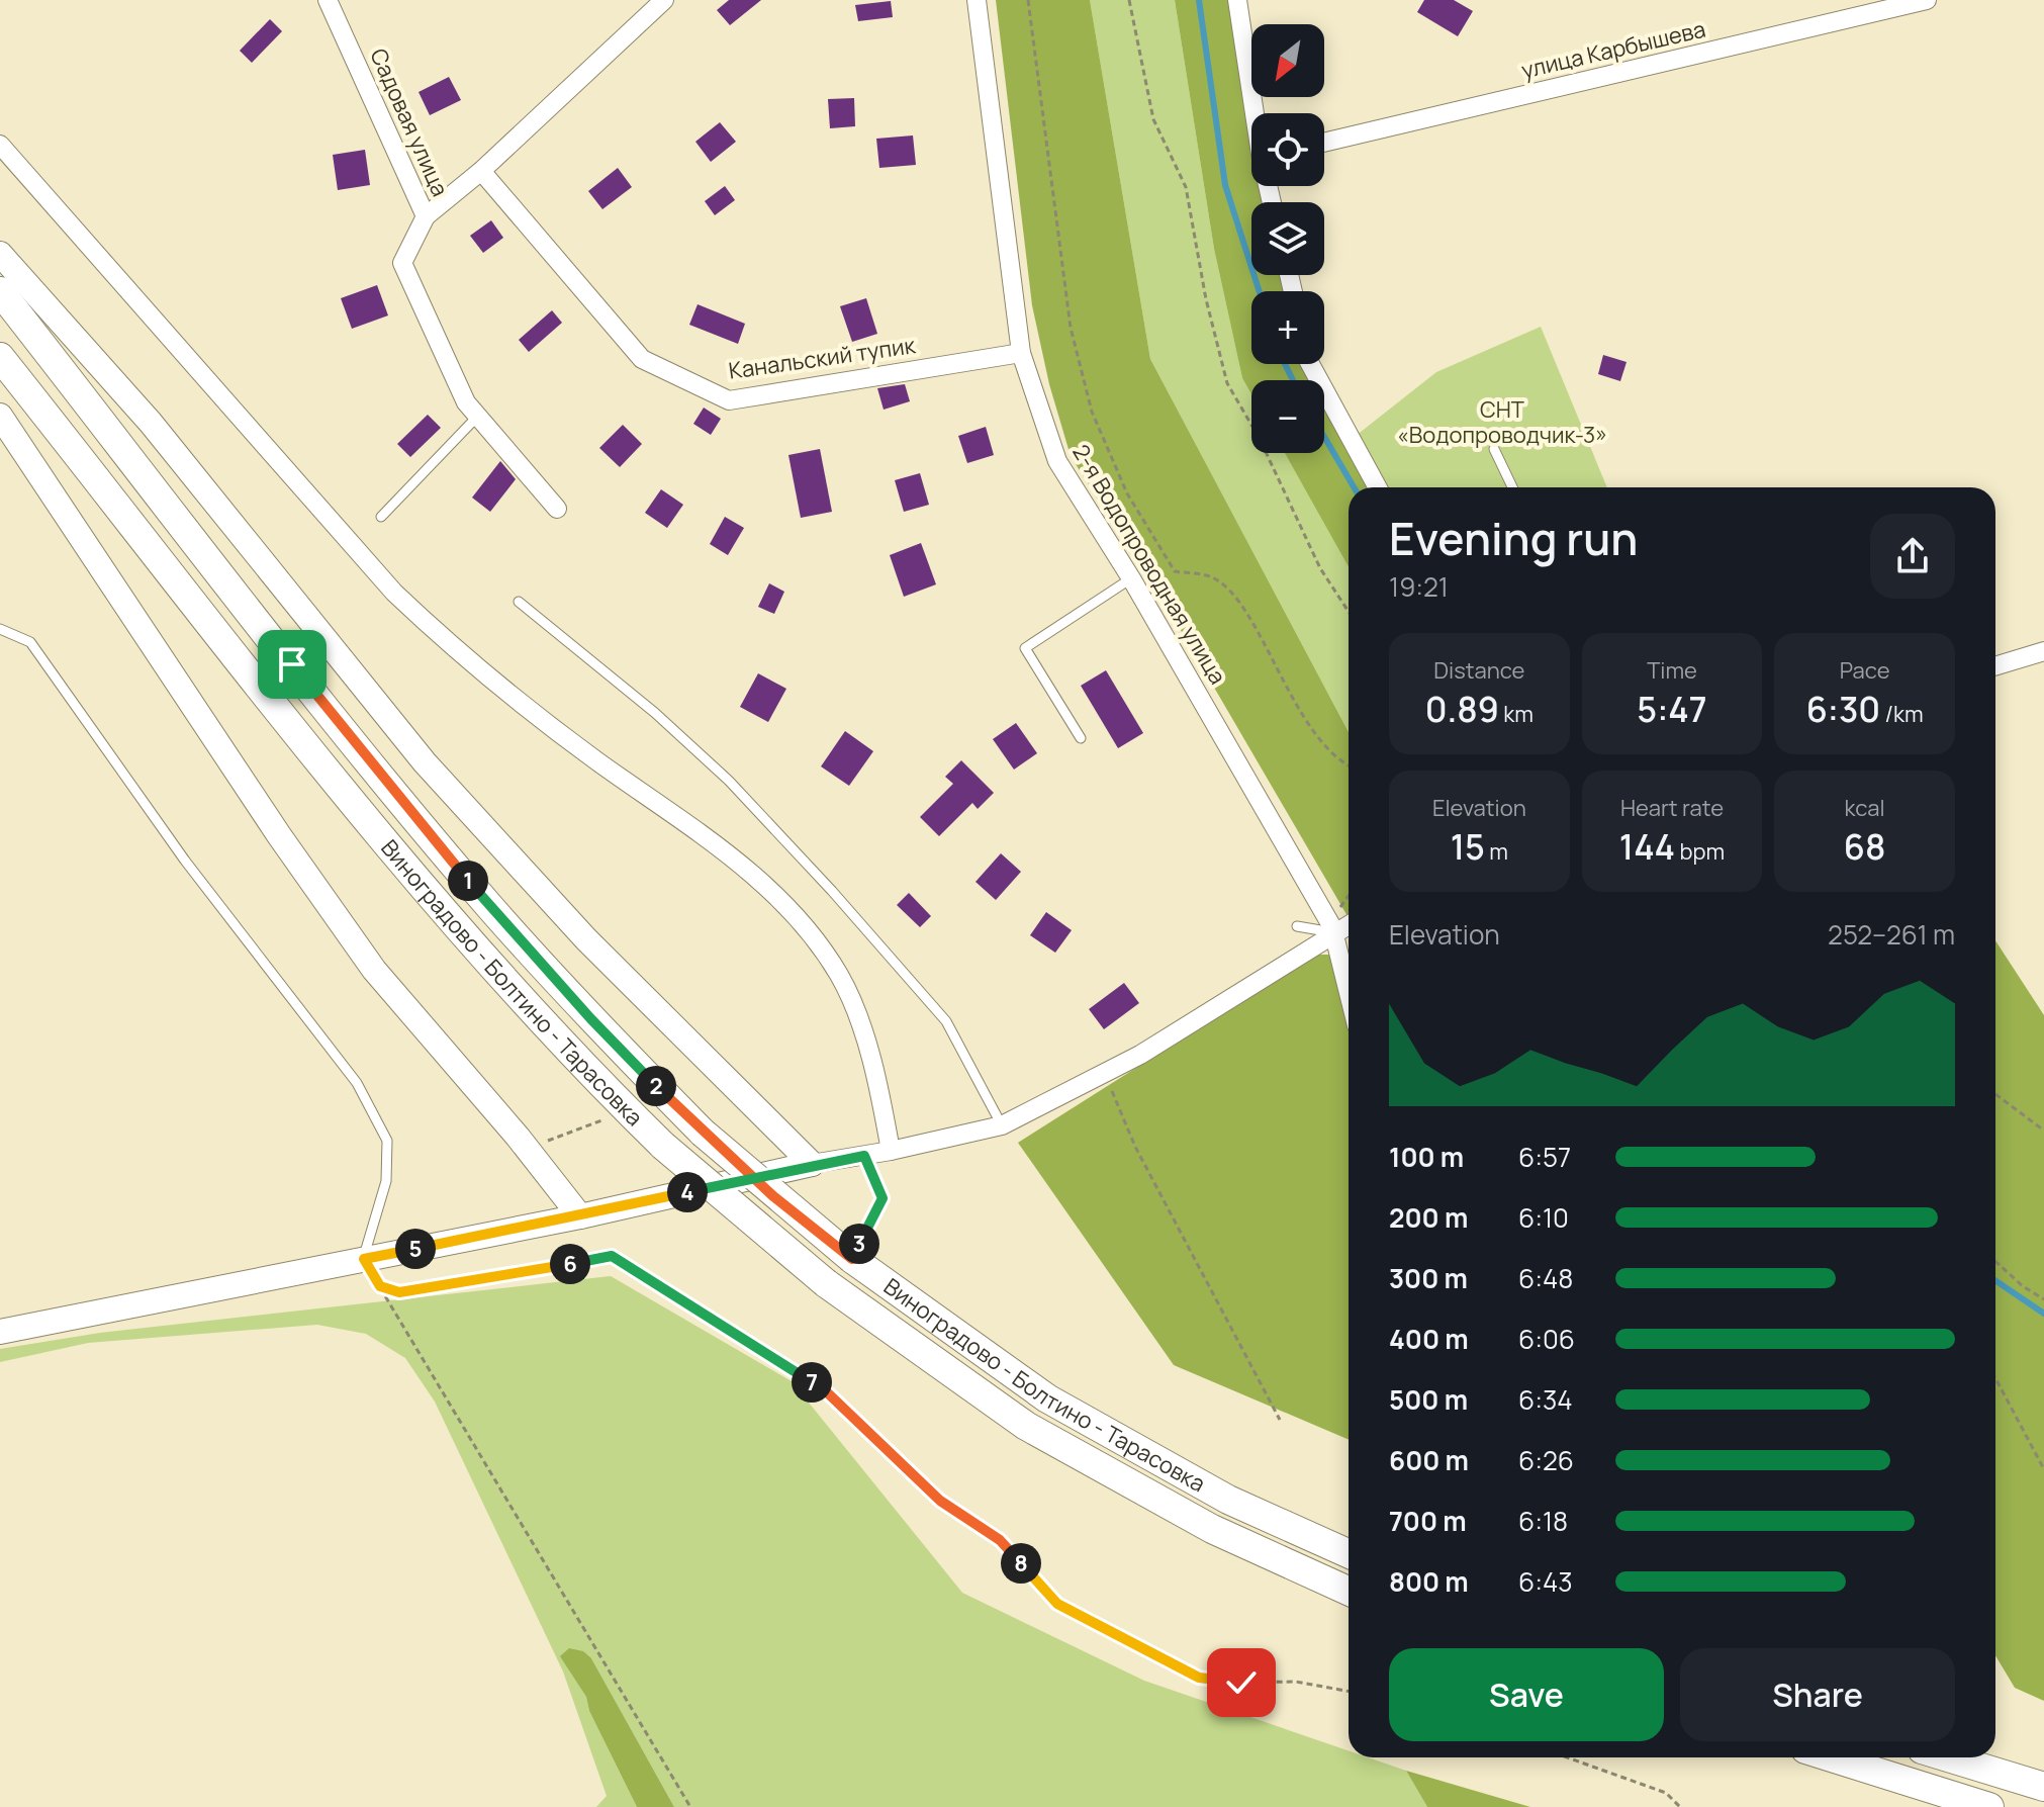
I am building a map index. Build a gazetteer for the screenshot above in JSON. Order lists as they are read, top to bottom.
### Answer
{
  "streets": {
    "main road": ["Виноградово - Болтино - Тарасовка"],
    "street": [
      "улица Карбышева",
      "Садовая улица",
      "Канальский тупик",
      "2-я Водопроводная улица"
    ]
  },
  "crossings": [
    ["Канальский тупик", "2-я Водопроводная улица"]
  ],
  "parks": ["СНТ «Водопроводчик-3»"],
  "north": "bottom left",
  "page": {
    "map_buttons": ["+", "−"],
    "heading": ["Evening run", "19:21"],
    "stats": [
      ["Distance", "0.89 km"],
      ["Time", "5:47"],
      ["Pace", "6:30 /km"],
      ["Elevation", "15 m"],
      ["Heart rate", "144 bpm"],
      ["kcal", "68"]
    ],
    "pins": [
      "1",
      "2",
      "4",
      "3",
      "5",
      "6",
      "7",
      "8"
    ],
    "chart": ["Elevation", "252–261 m"],
    "list": [
      {
        "name": "100 m",
        "note": "6:57"
      },
      {
        "name": "200 m",
        "note": "6:10"
      },
      {
        "name": "300 m",
        "note": "6:48"
      },
      {
        "name": "400 m",
        "note": "6:06"
      },
      {
        "name": "500 m",
        "note": "6:34"
      },
      {
        "name": "600 m",
        "note": "6:26"
      },
      {
        "name": "700 m",
        "note": "6:18"
      },
      {
        "name": "800 m",
        "note": "6:43"
      }
    ],
    "buttons": ["Save", "Share"]
  }
}
